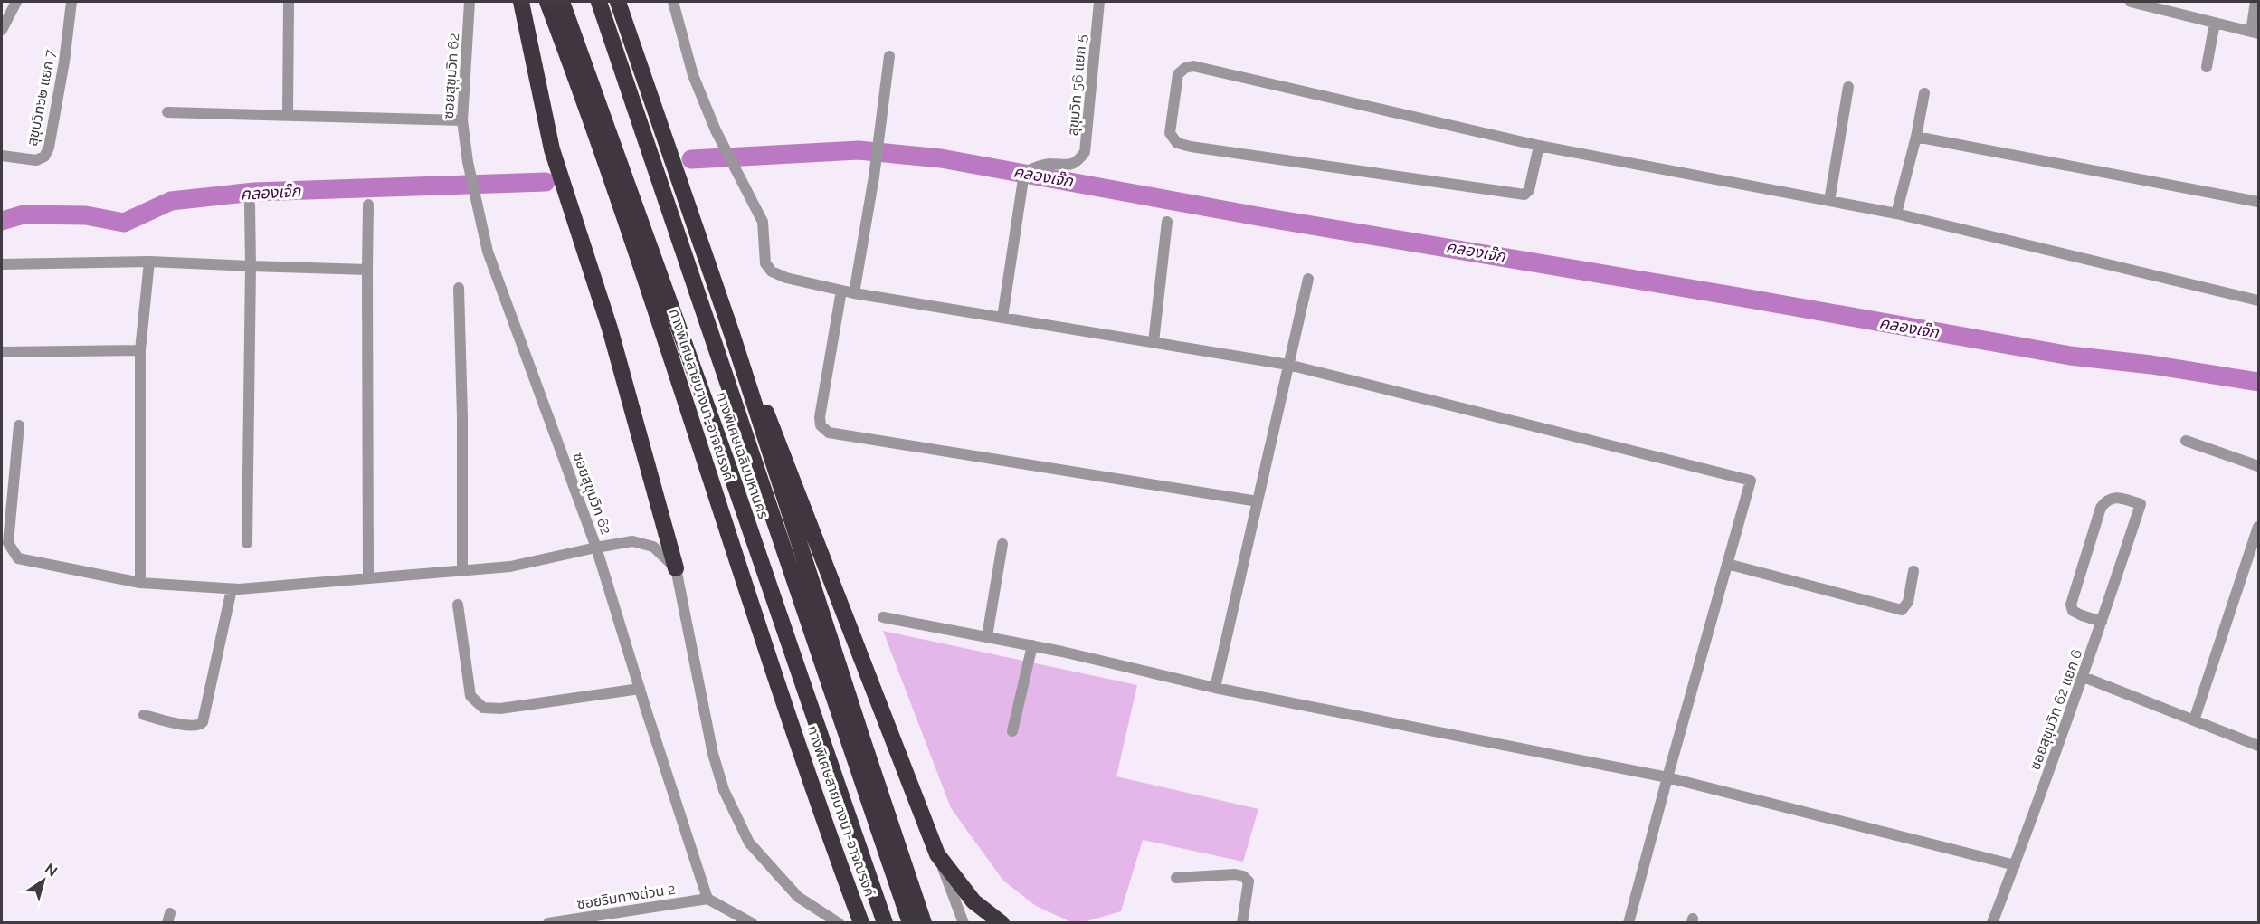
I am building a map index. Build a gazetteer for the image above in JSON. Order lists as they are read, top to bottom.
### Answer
{
  "streets": {
    "highway": ["ทางพิเศษสายบางนา-อาจณรงค์", "ทางพิเศษเฉลิมมหานคร"],
    "street": [
      "ซอยสุขุมวิท 62",
      "สุขุมวิท 56 แยก 5",
      "สุขุมวิท๖๒ แยก 7",
      "ซอยสุขุมวิท 62 แยก 6",
      "ซอยริมทางด่วน 2"
    ]
  },
  "water": ["คลองเจ๊ก"],
  "north": "top right"
}
